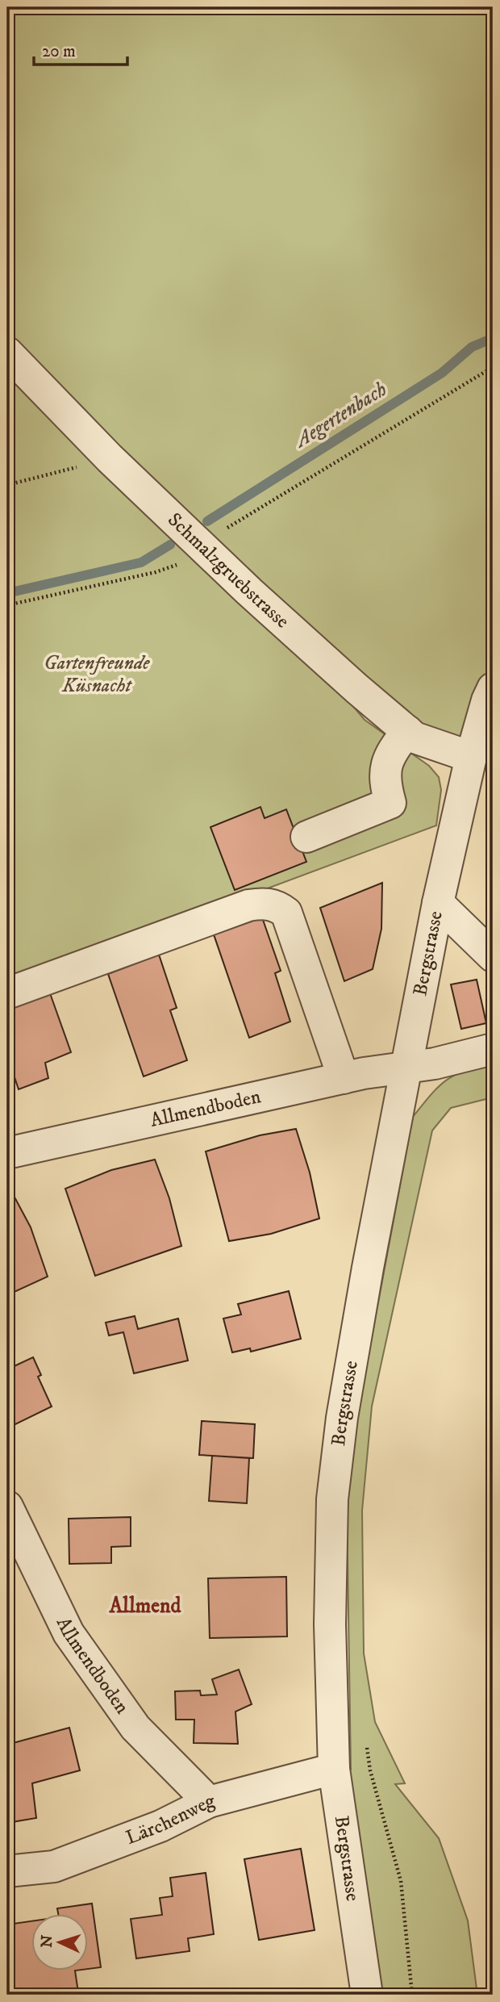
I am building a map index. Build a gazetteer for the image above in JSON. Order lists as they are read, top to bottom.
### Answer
{
  "streets": {
    "street": [
      "Schmalzgruebstrasse",
      "Bergstrasse",
      "Allmendboden",
      "Lärchenweg"
    ]
  },
  "crossings": [
    ["Schmalzgruebstrasse", "Bergstrasse"],
    ["Bergstrasse", "Allmendboden"],
    ["Bergstrasse", "Lärchenweg"],
    ["Allmendboden", "Lärchenweg"]
  ],
  "districts": ["Allmend"],
  "water": ["Aegertenbach"],
  "parks": ["Gartenfreunde Küsnacht"],
  "scale_bar": "20 m",
  "north": "left"
}
